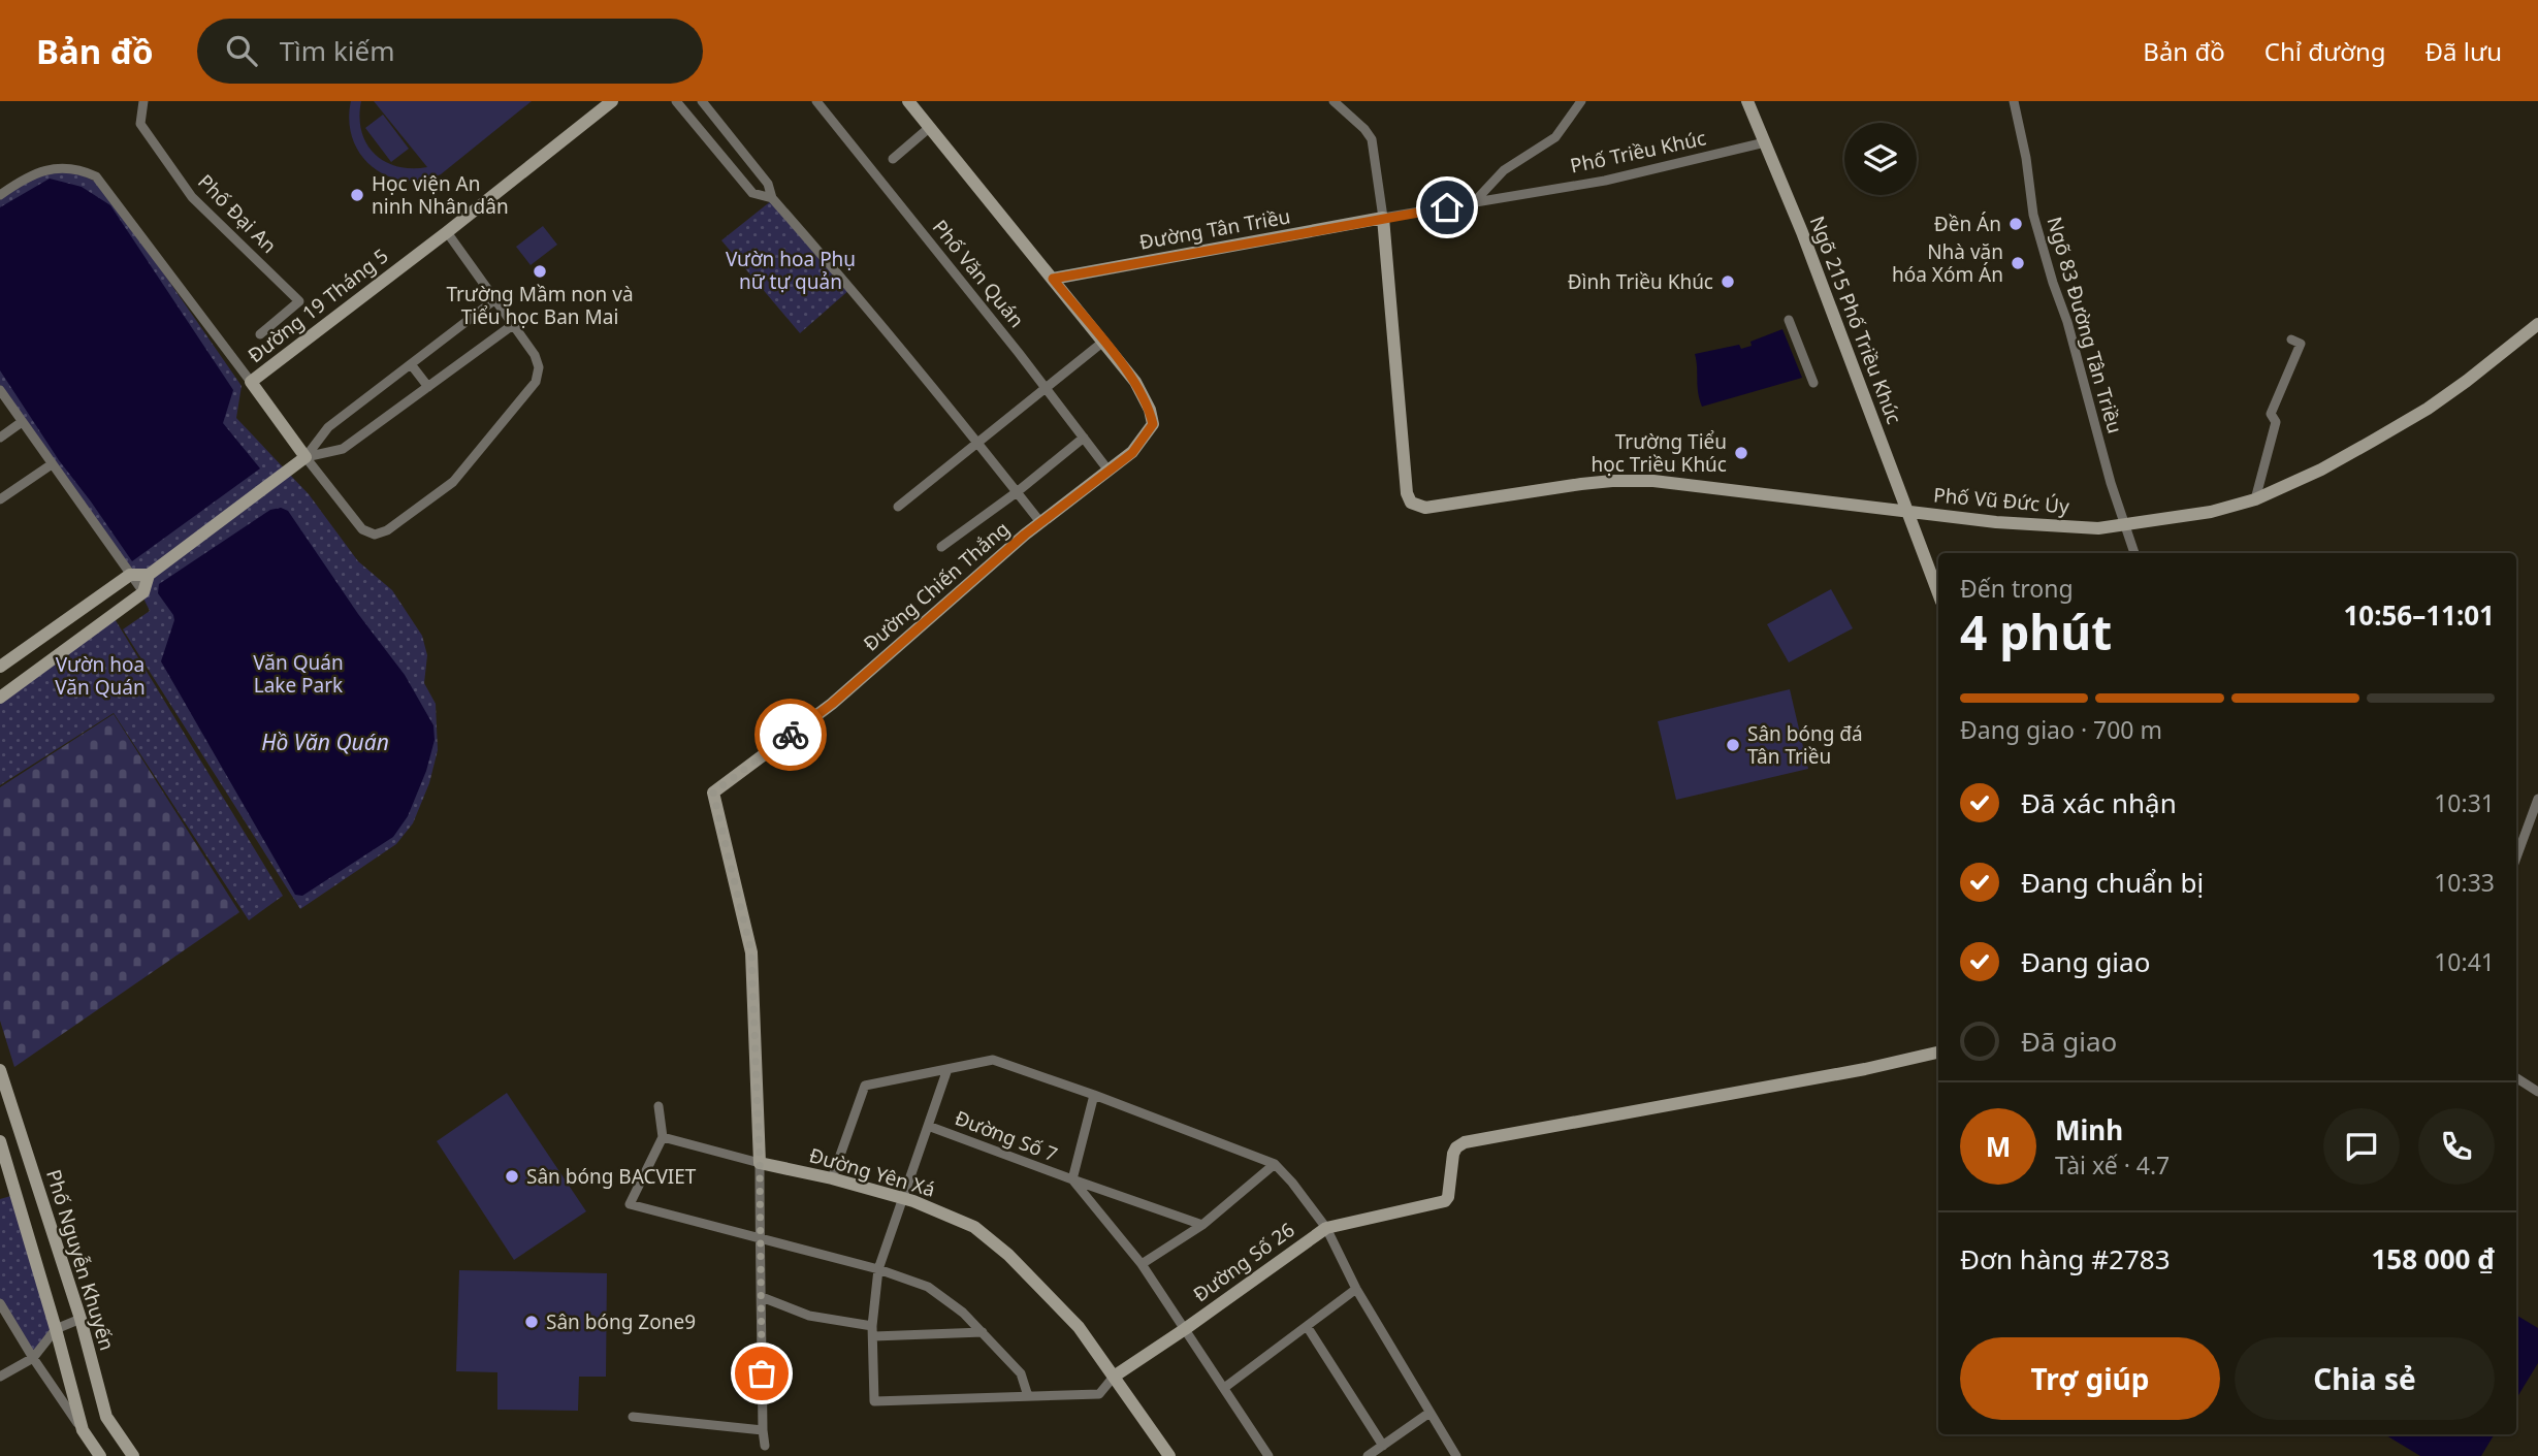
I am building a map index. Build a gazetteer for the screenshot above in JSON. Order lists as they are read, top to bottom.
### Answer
{
  "streets": {
    "street": [
      "Phố Triều Khúc",
      "Phố Đại An",
      "Đường Tân Triều",
      "Phố Văn Quán",
      "Đường 19 Tháng 5",
      "Ngõ 215 Phố Triều Khúc",
      "Ngõ 83 Đường Tân Triều",
      "Phố Vũ Đức Úy",
      "Đường Chiến Thắng",
      "Đường Số 7",
      "Đường Yên Xá",
      "Phố Nguyễn Khuyến",
      "Đường Số 26"
    ]
  },
  "crossings": [
    ["Phố Triều Khúc", "Đường Tân Triều"],
    ["Phố Triều Khúc", "Ngõ 215 Phố Triều Khúc"],
    ["Đường Tân Triều", "Phố Vũ Đức Úy"],
    ["Đường Tân Triều", "Đường Chiến Thắng"],
    ["Phố Văn Quán", "Đường Chiến Thắng"],
    ["Ngõ 215 Phố Triều Khúc", "Phố Vũ Đức Úy"],
    ["Ngõ 83 Đường Tân Triều", "Phố Vũ Đức Úy"],
    ["Đường Chiến Thắng", "Đường Yên Xá"],
    ["Đường Yên Xá", "Đường Số 26"]
  ],
  "water": ["Hồ Văn Quán"],
  "parks": ["Vườn hoa Phụ nữ tự quản", "Văn Quán Lake Park", "Vườn hoa Văn Quán"],
  "places": [
    "Học viện An ninh Nhân dân",
    "Đền Án",
    "Nhà văn hóa Xóm Án",
    "Trường Mầm non và Tiểu học Ban Mai",
    "Đình Triều Khúc",
    "Trường Tiểu học Triều Khúc",
    "Sân bóng đá Tân Triều",
    "Sân bóng BACVIET",
    "Sân bóng Zone9"
  ],
  "page": {
    "header": "Bản đồ",
    "search": "Tìm kiếm",
    "nav": ["Bản đồ", "Chỉ đường", "Đã lưu"],
    "heading": ["4 phút", "Đến trong", "10:56–11:01"],
    "panel": [
      "Minh",
      "Tài xế · 4.7",
      "Đơn hàng #2783",
      "158 000 ₫"
    ],
    "bar": "Đang giao · 700 m",
    "list": [
      ["Đã xác nhận", "10:31"],
      ["Đang chuẩn bị", "10:33"],
      ["Đang giao", "10:41"],
      "Đã giao"
    ],
    "round": "M",
    "buttons": ["Trợ giúp", "Chia sẻ"]
  }
}
